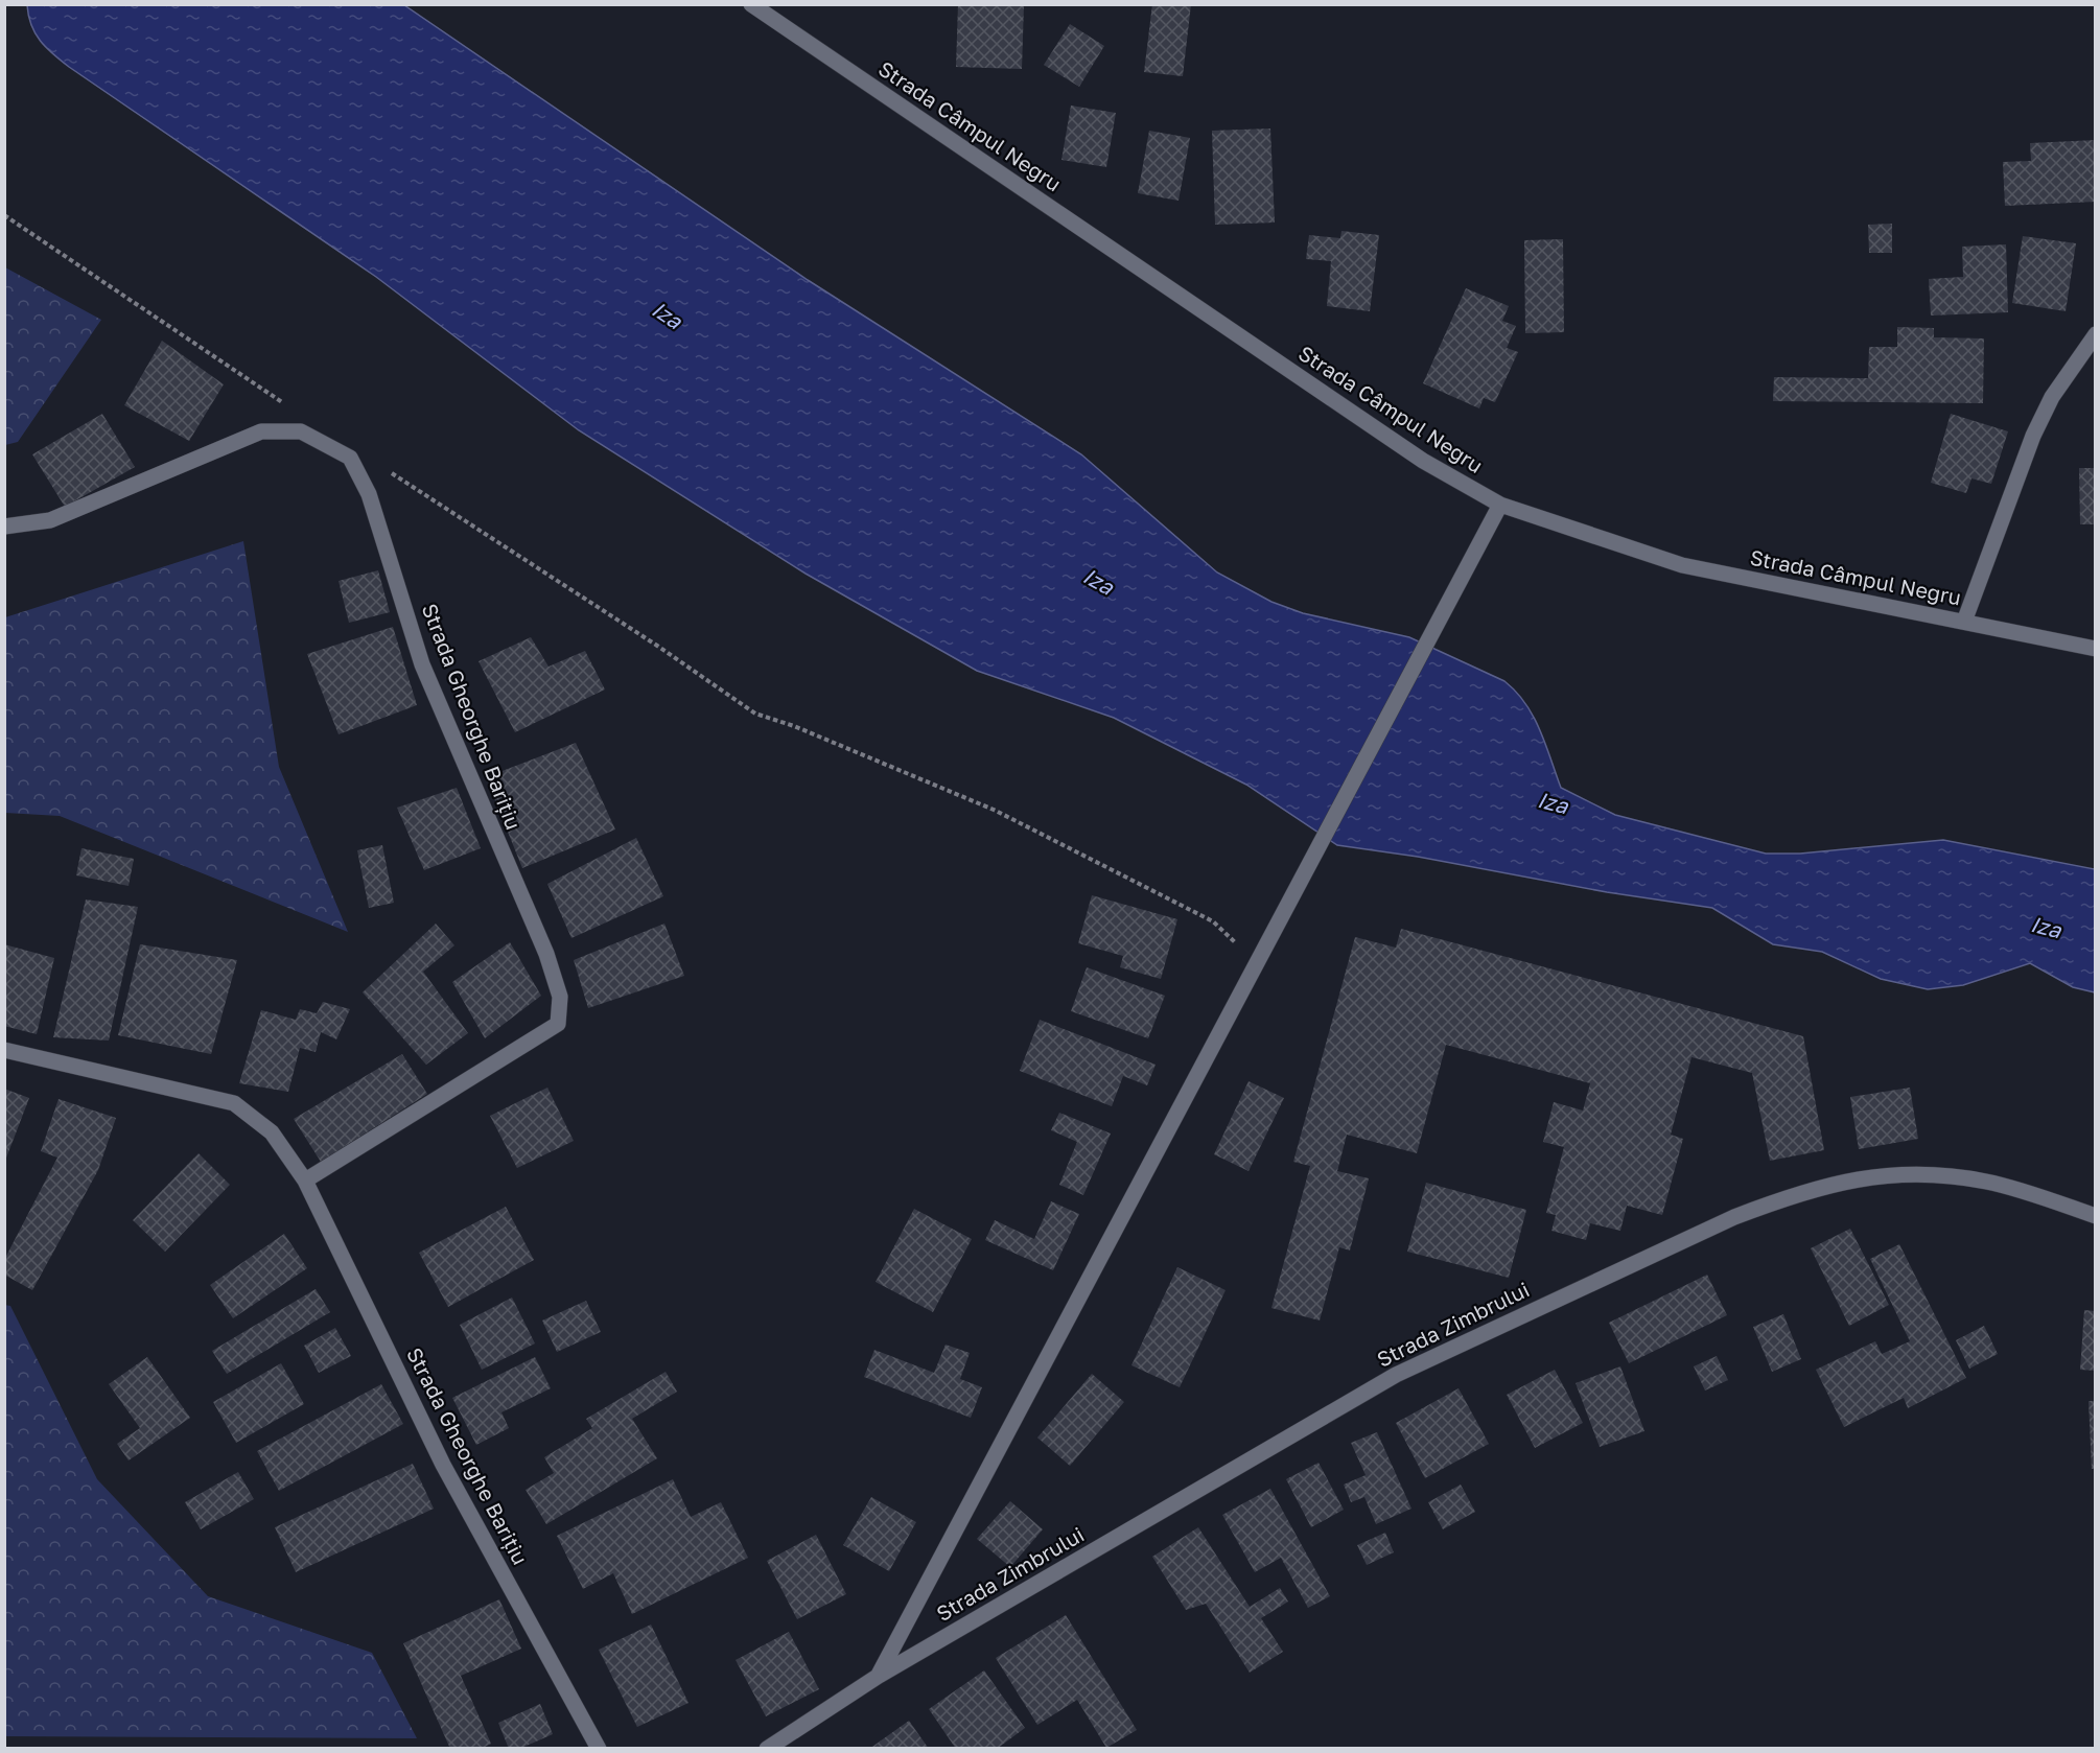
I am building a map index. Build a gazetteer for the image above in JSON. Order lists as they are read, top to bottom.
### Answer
{
  "streets": {
    "street": ["Strada Câmpul Negru", "Strada Gheorghe Barițiu", "Strada Zimbrului"]
  },
  "crossings": [
    ["Strada Câmpul Negru", "Strada Zimbrului"]
  ],
  "water": ["Iza"]
}
